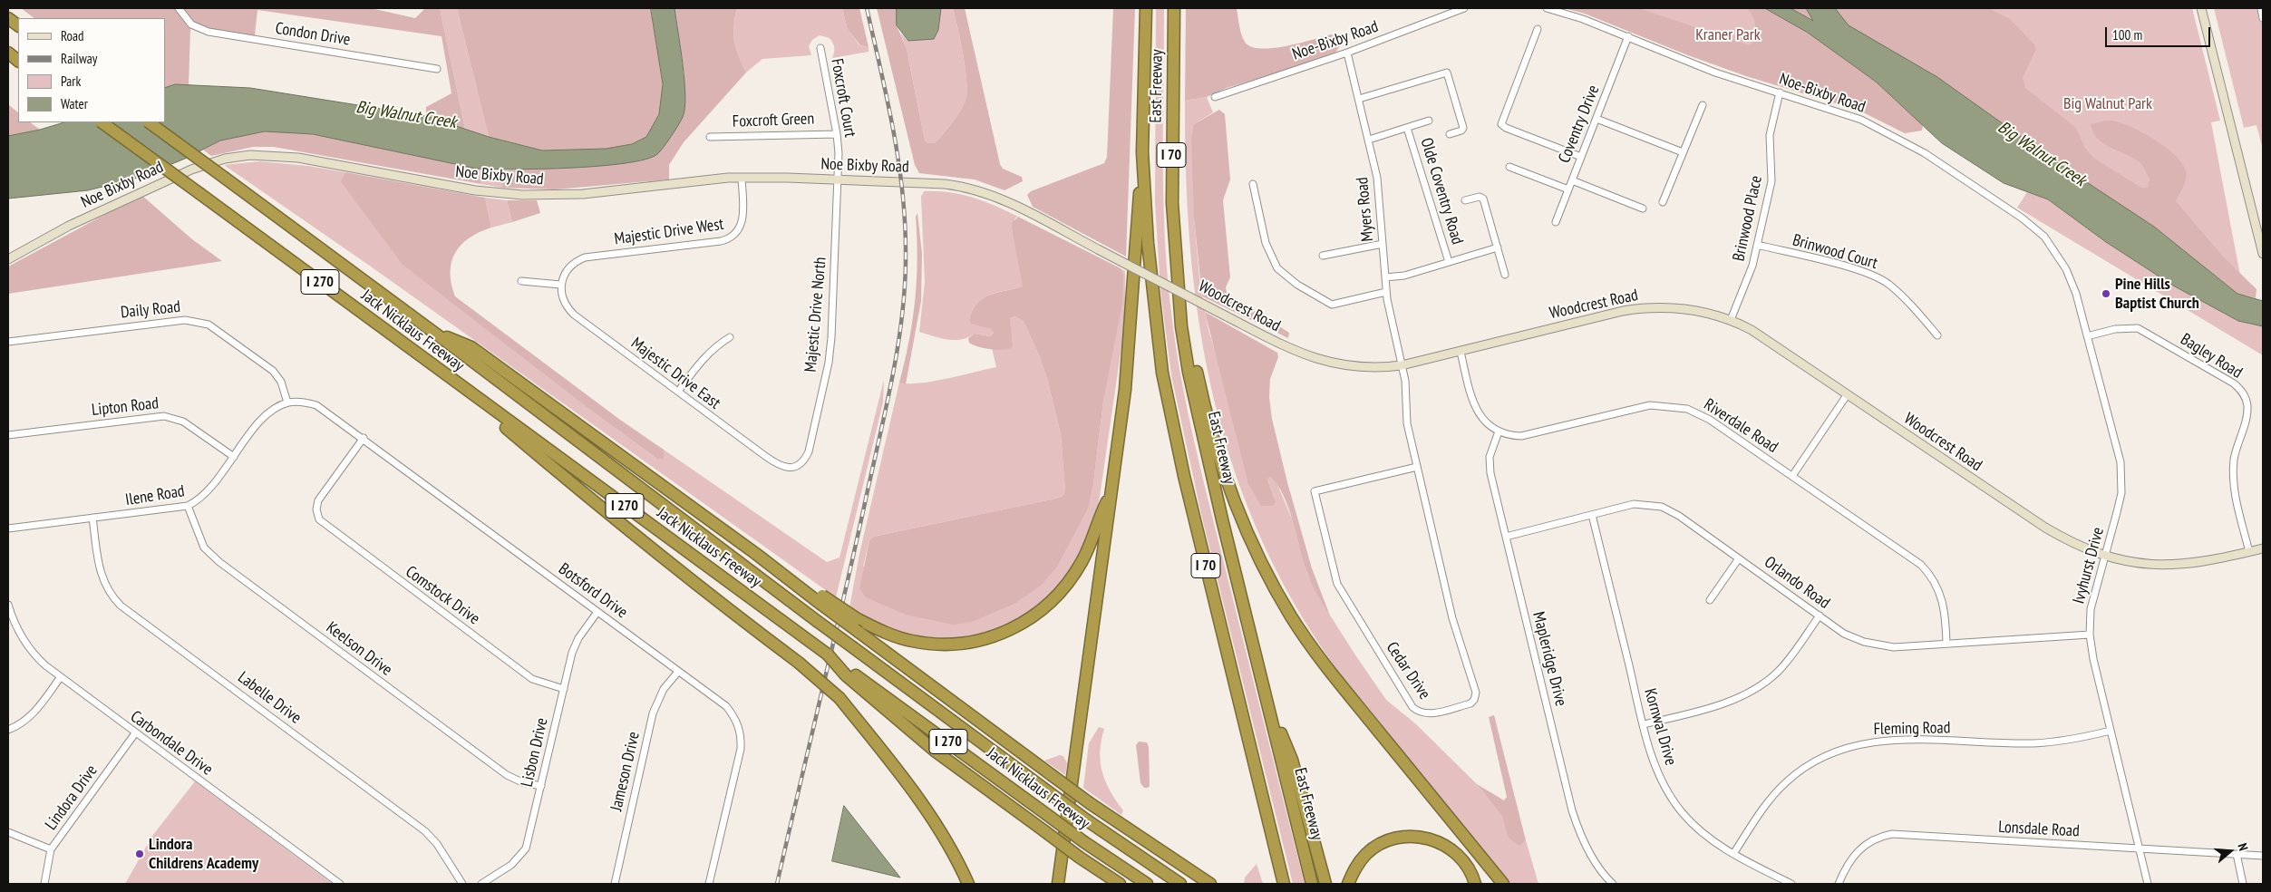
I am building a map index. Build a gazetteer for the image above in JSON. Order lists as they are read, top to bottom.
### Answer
{
  "streets": {
    "highway": [
      "East Freeway",
      "I 70",
      "I 270",
      "Jack Nicklaus Freeway"
    ],
    "street": [
      "Condon Drive",
      "Noe-Bixby Road",
      "Foxcroft Court",
      "Foxcroft Green",
      "Coventry Drive",
      "Noe Bixby Road",
      "Olde Coventry Road",
      "Myers Road",
      "Brinwood Place",
      "Majestic Drive West",
      "Brinwood Court",
      "Woodcrest Road",
      "Daily Road",
      "Majestic Drive North",
      "Bagley Road",
      "Majestic Drive East",
      "Lipton Road",
      "Riverdale Road",
      "Ilene Road",
      "Ivyhurst Drive",
      "Orlando Road",
      "Botsford Drive",
      "Comstock Drive",
      "Keelson Drive",
      "Mapleridge Drive",
      "Cedar Drive",
      "Labelle Drive",
      "Kornwal Drive",
      "Fleming Road",
      "Carbondale Drive",
      "Lisbon Drive",
      "Jameson Drive",
      "Lindora Drive",
      "Lonsdale Road"
    ]
  },
  "crossings": [
    ["Noe-Bixby Road", "Coventry Drive"],
    ["Noe-Bixby Road", "Myers Road"],
    ["Noe-Bixby Road", "Brinwood Place"],
    ["Noe-Bixby Road", "Ivyhurst Drive"],
    ["Foxcroft Court", "Foxcroft Green"],
    ["Foxcroft Court", "Noe Bixby Road"],
    ["Foxcroft Court", "Majestic Drive North"],
    ["Noe Bixby Road", "Majestic Drive West"],
    ["Noe Bixby Road", "Woodcrest Road"],
    ["Noe Bixby Road", "Majestic Drive North"],
    ["Olde Coventry Road", "Myers Road"],
    ["Myers Road", "Woodcrest Road"],
    ["Myers Road", "Cedar Drive"],
    ["Brinwood Place", "Brinwood Court"],
    ["Brinwood Place", "Woodcrest Road"],
    ["Majestic Drive West", "Majestic Drive East"],
    ["Woodcrest Road", "Bagley Road"],
    ["Woodcrest Road", "Ivyhurst Drive"],
    ["Woodcrest Road", "Cedar Drive"],
    ["Daily Road", "Ilene Road"],
    ["Daily Road", "Botsford Drive"],
    ["Majestic Drive North", "Majestic Drive East"],
    ["Bagley Road", "Ivyhurst Drive"],
    ["Lipton Road", "Ilene Road"],
    ["Riverdale Road", "Orlando Road"],
    ["Riverdale Road", "Mapleridge Drive"],
    ["Ilene Road", "Botsford Drive"],
    ["Ilene Road", "Keelson Drive"],
    ["Ilene Road", "Labelle Drive"],
    ["Ivyhurst Drive", "Orlando Road"],
    ["Ivyhurst Drive", "Fleming Road"],
    ["Ivyhurst Drive", "Lonsdale Road"],
    ["Orlando Road", "Mapleridge Drive"],
    ["Orlando Road", "Kornwal Drive"],
    ["Botsford Drive", "Comstock Drive"],
    ["Botsford Drive", "Lisbon Drive"],
    ["Botsford Drive", "Jameson Drive"],
    ["Comstock Drive", "Lisbon Drive"],
    ["Keelson Drive", "Lisbon Drive"],
    ["Kornwal Drive", "Fleming Road"],
    ["Carbondale Drive", "Lindora Drive"]
  ],
  "water": ["Big Walnut Creek"],
  "parks": ["Kraner Park", "Big Walnut Park"],
  "places": ["Pine Hills Baptist Church", "Lindora Childrens Academy"],
  "legend": [
    "Road",
    "Railway",
    "Park",
    "Water"
  ],
  "scale_bar": "100 m",
  "north": "right"
}
